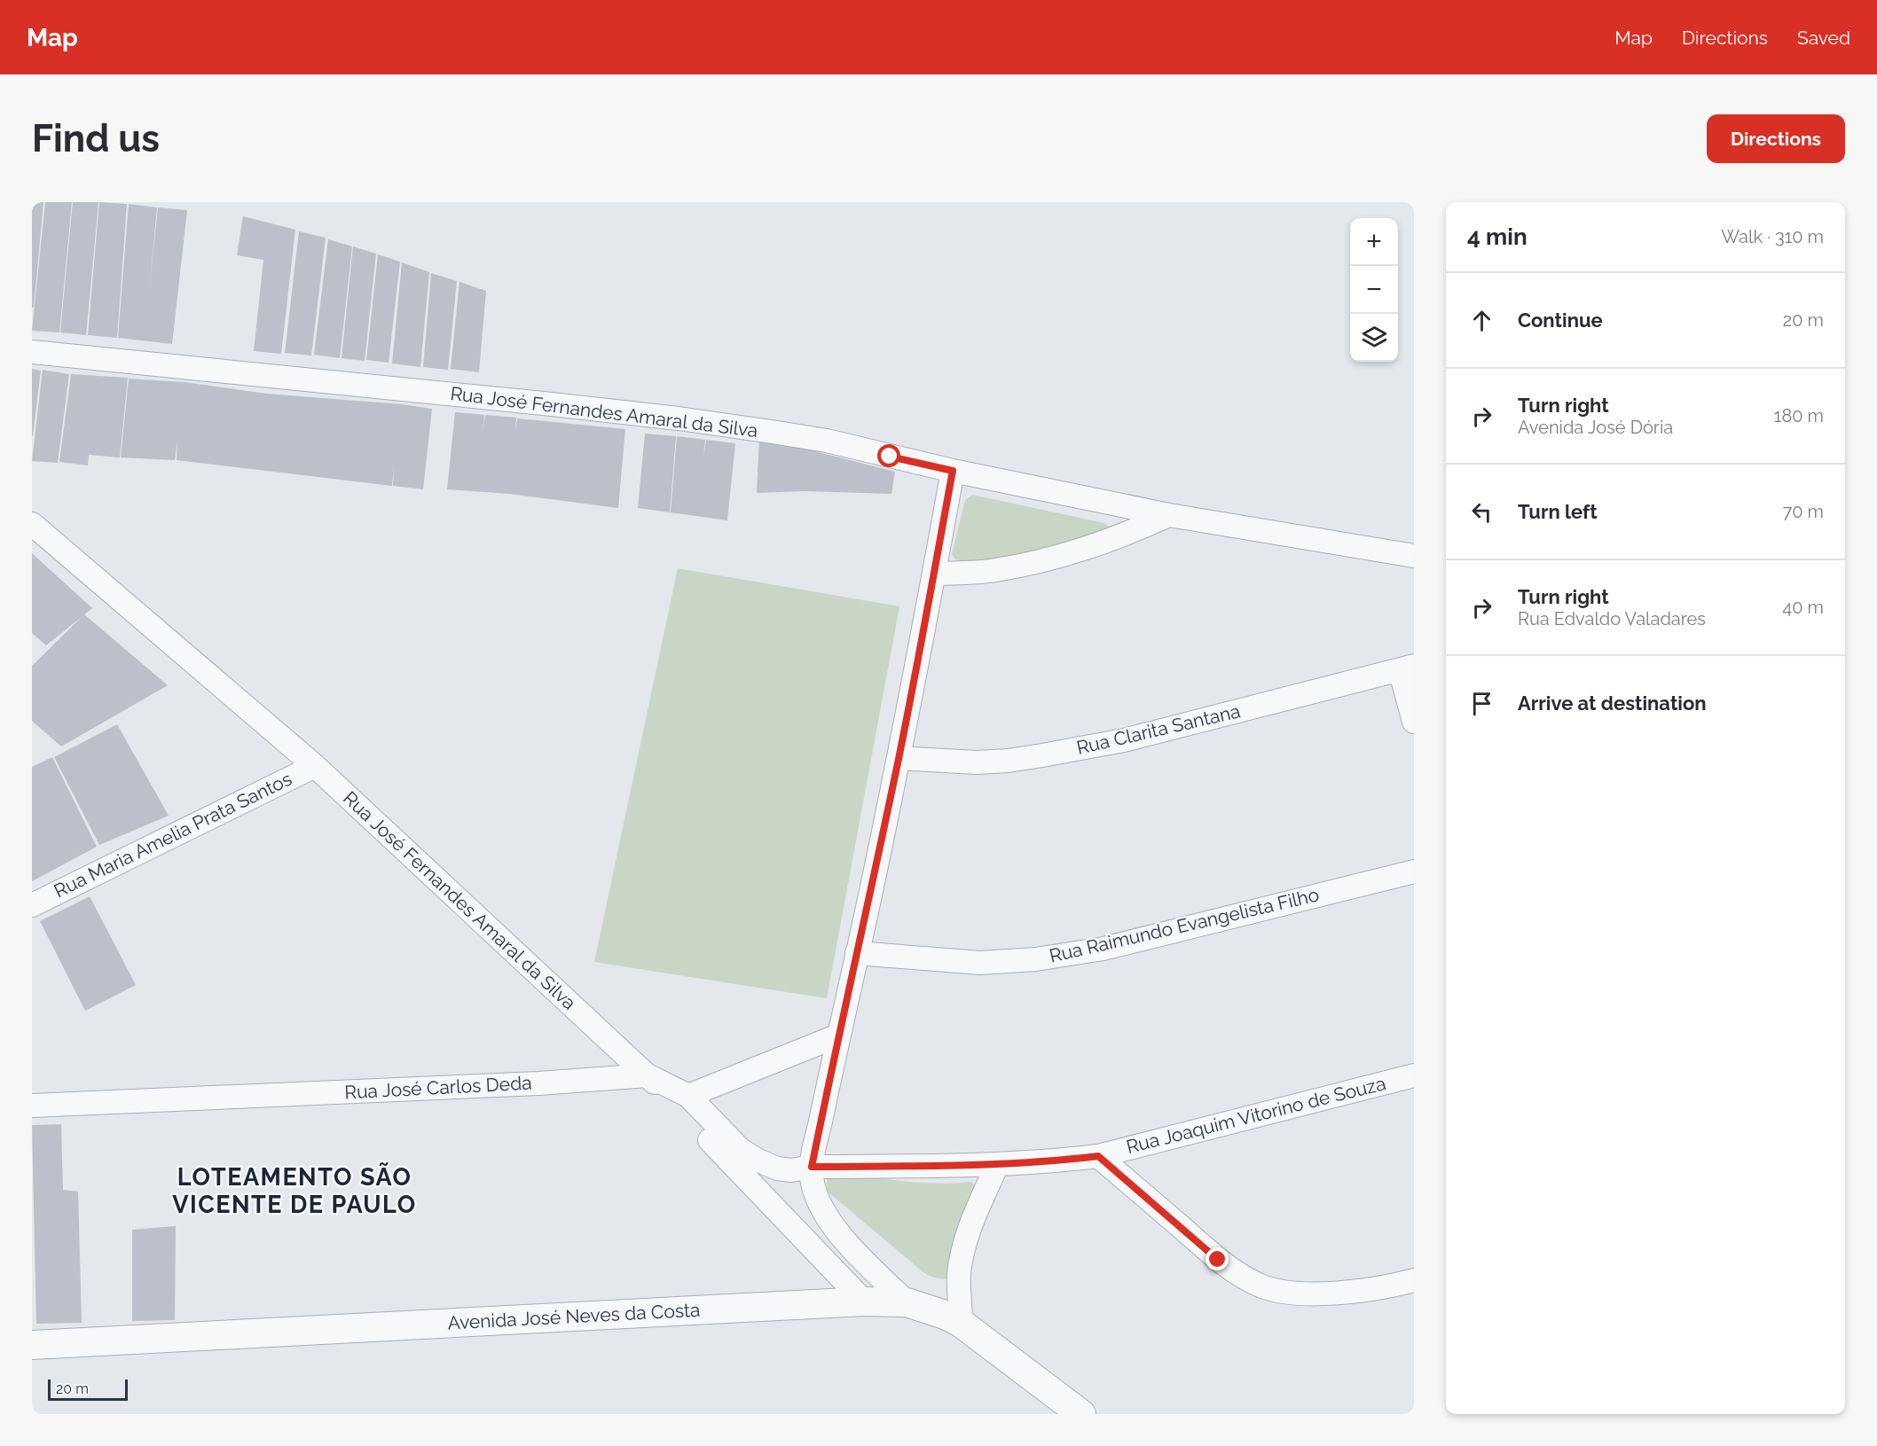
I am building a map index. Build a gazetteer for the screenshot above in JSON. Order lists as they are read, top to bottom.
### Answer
{
  "streets": {
    "street": [
      "Rua José Fernandes Amaral da Silva",
      "Rua Clarita Santana",
      "Rua Maria Amelia Prata Santos",
      "Rua Raimundo Evangelista Filho",
      "Rua José Carlos Deda",
      "Rua Joaquim Vitorino de Souza",
      "Avenida José Neves da Costa"
    ]
  },
  "crossings": [
    ["Rua José Fernandes Amaral da Silva", "Rua Maria Amelia Prata Santos"],
    ["Rua José Fernandes Amaral da Silva", "Rua José Carlos Deda"],
    ["Rua José Fernandes Amaral da Silva", "Avenida José Neves da Costa"]
  ],
  "districts": ["LOTEAMENTO SÃO VICENTE DE PAULO"],
  "scale_bar": "20 m",
  "page": {
    "header": "Map",
    "nav": ["Map", "Directions", "Saved"],
    "buttons": "Directions",
    "title": "Find us",
    "heading": ["4 min", "Walk · 310 m"],
    "map_buttons": ["+", "−"],
    "list": [
      ["Continue", "20 m"],
      ["Turn right", "Avenida José Dória", "180 m"],
      ["Turn left", "70 m"],
      ["Turn right", "Rua Edvaldo Valadares", "40 m"],
      "Arrive at destination"
    ],
    "scale": "20 m"
  }
}
